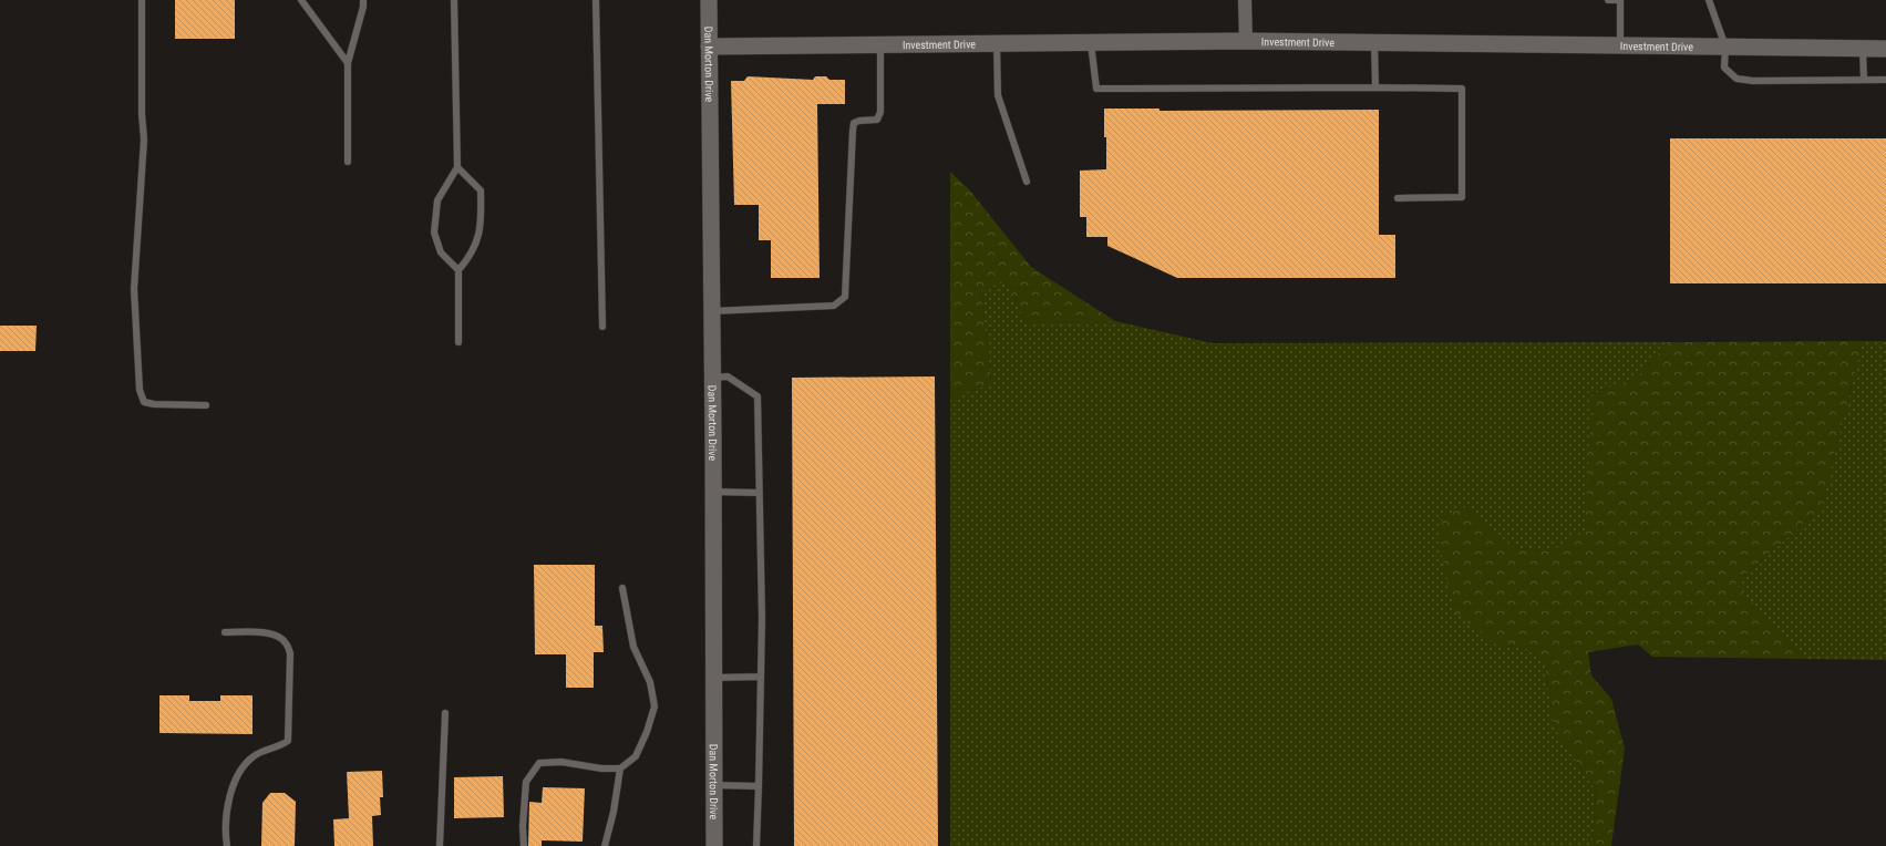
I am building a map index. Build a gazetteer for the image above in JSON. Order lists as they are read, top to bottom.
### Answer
{
  "streets": {
    "street": ["Investment Drive", "Dan Morton Drive"]
  },
  "crossings": [
    ["Investment Drive", "Dan Morton Drive"]
  ]
}
